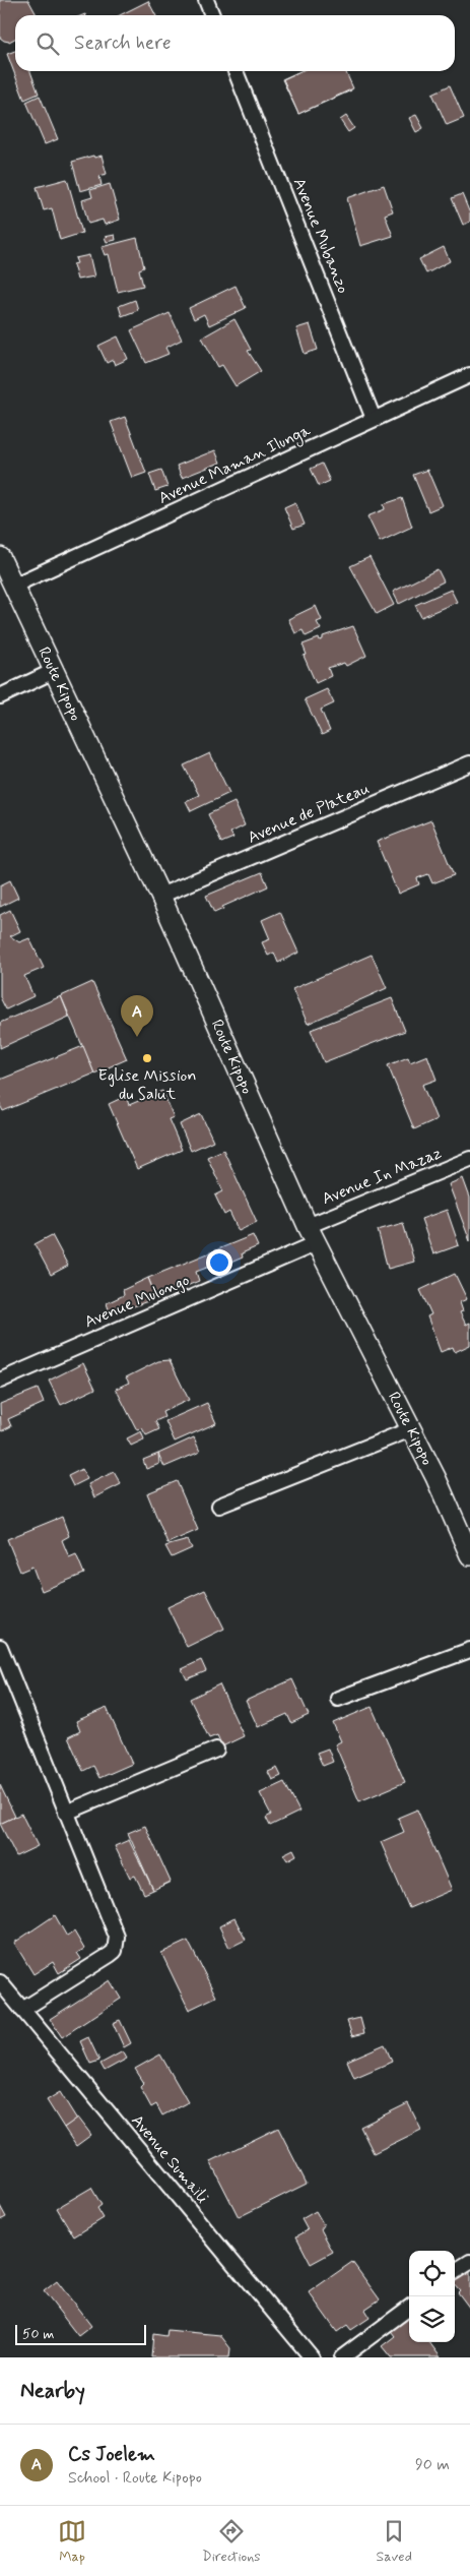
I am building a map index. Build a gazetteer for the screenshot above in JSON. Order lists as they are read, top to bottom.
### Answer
{
  "streets": {
    "main road": ["Route Kipopo"],
    "street": [
      "Avenue Mubanzo",
      "Avenue Maman Ilunga",
      "Avenue de Plateau",
      "Avenue In Mazaz",
      "Avenue Mulongo",
      "Avenue Sumaïli"
    ]
  },
  "crossings": [
    ["Avenue Mubanzo", "Avenue Maman Ilunga"],
    ["Avenue Maman Ilunga", "Route Kipopo"],
    ["Route Kipopo", "Avenue de Plateau"],
    ["Route Kipopo", "Avenue In Mazaz"],
    ["Route Kipopo", "Avenue Mulongo"]
  ],
  "places": ["Eglise Mission du Salut"],
  "scale_bar": "50 m",
  "page": {
    "search": "Search here",
    "pins": "A",
    "scale": "50 m",
    "heading": "Nearby",
    "list": [
      {
        "mark": "A",
        "name": "Cs Joelem",
        "note": "School · Route Kipopo",
        "value": "90 m"
      }
    ],
    "nav": ["Map", "Directions", "Saved"]
  }
}
